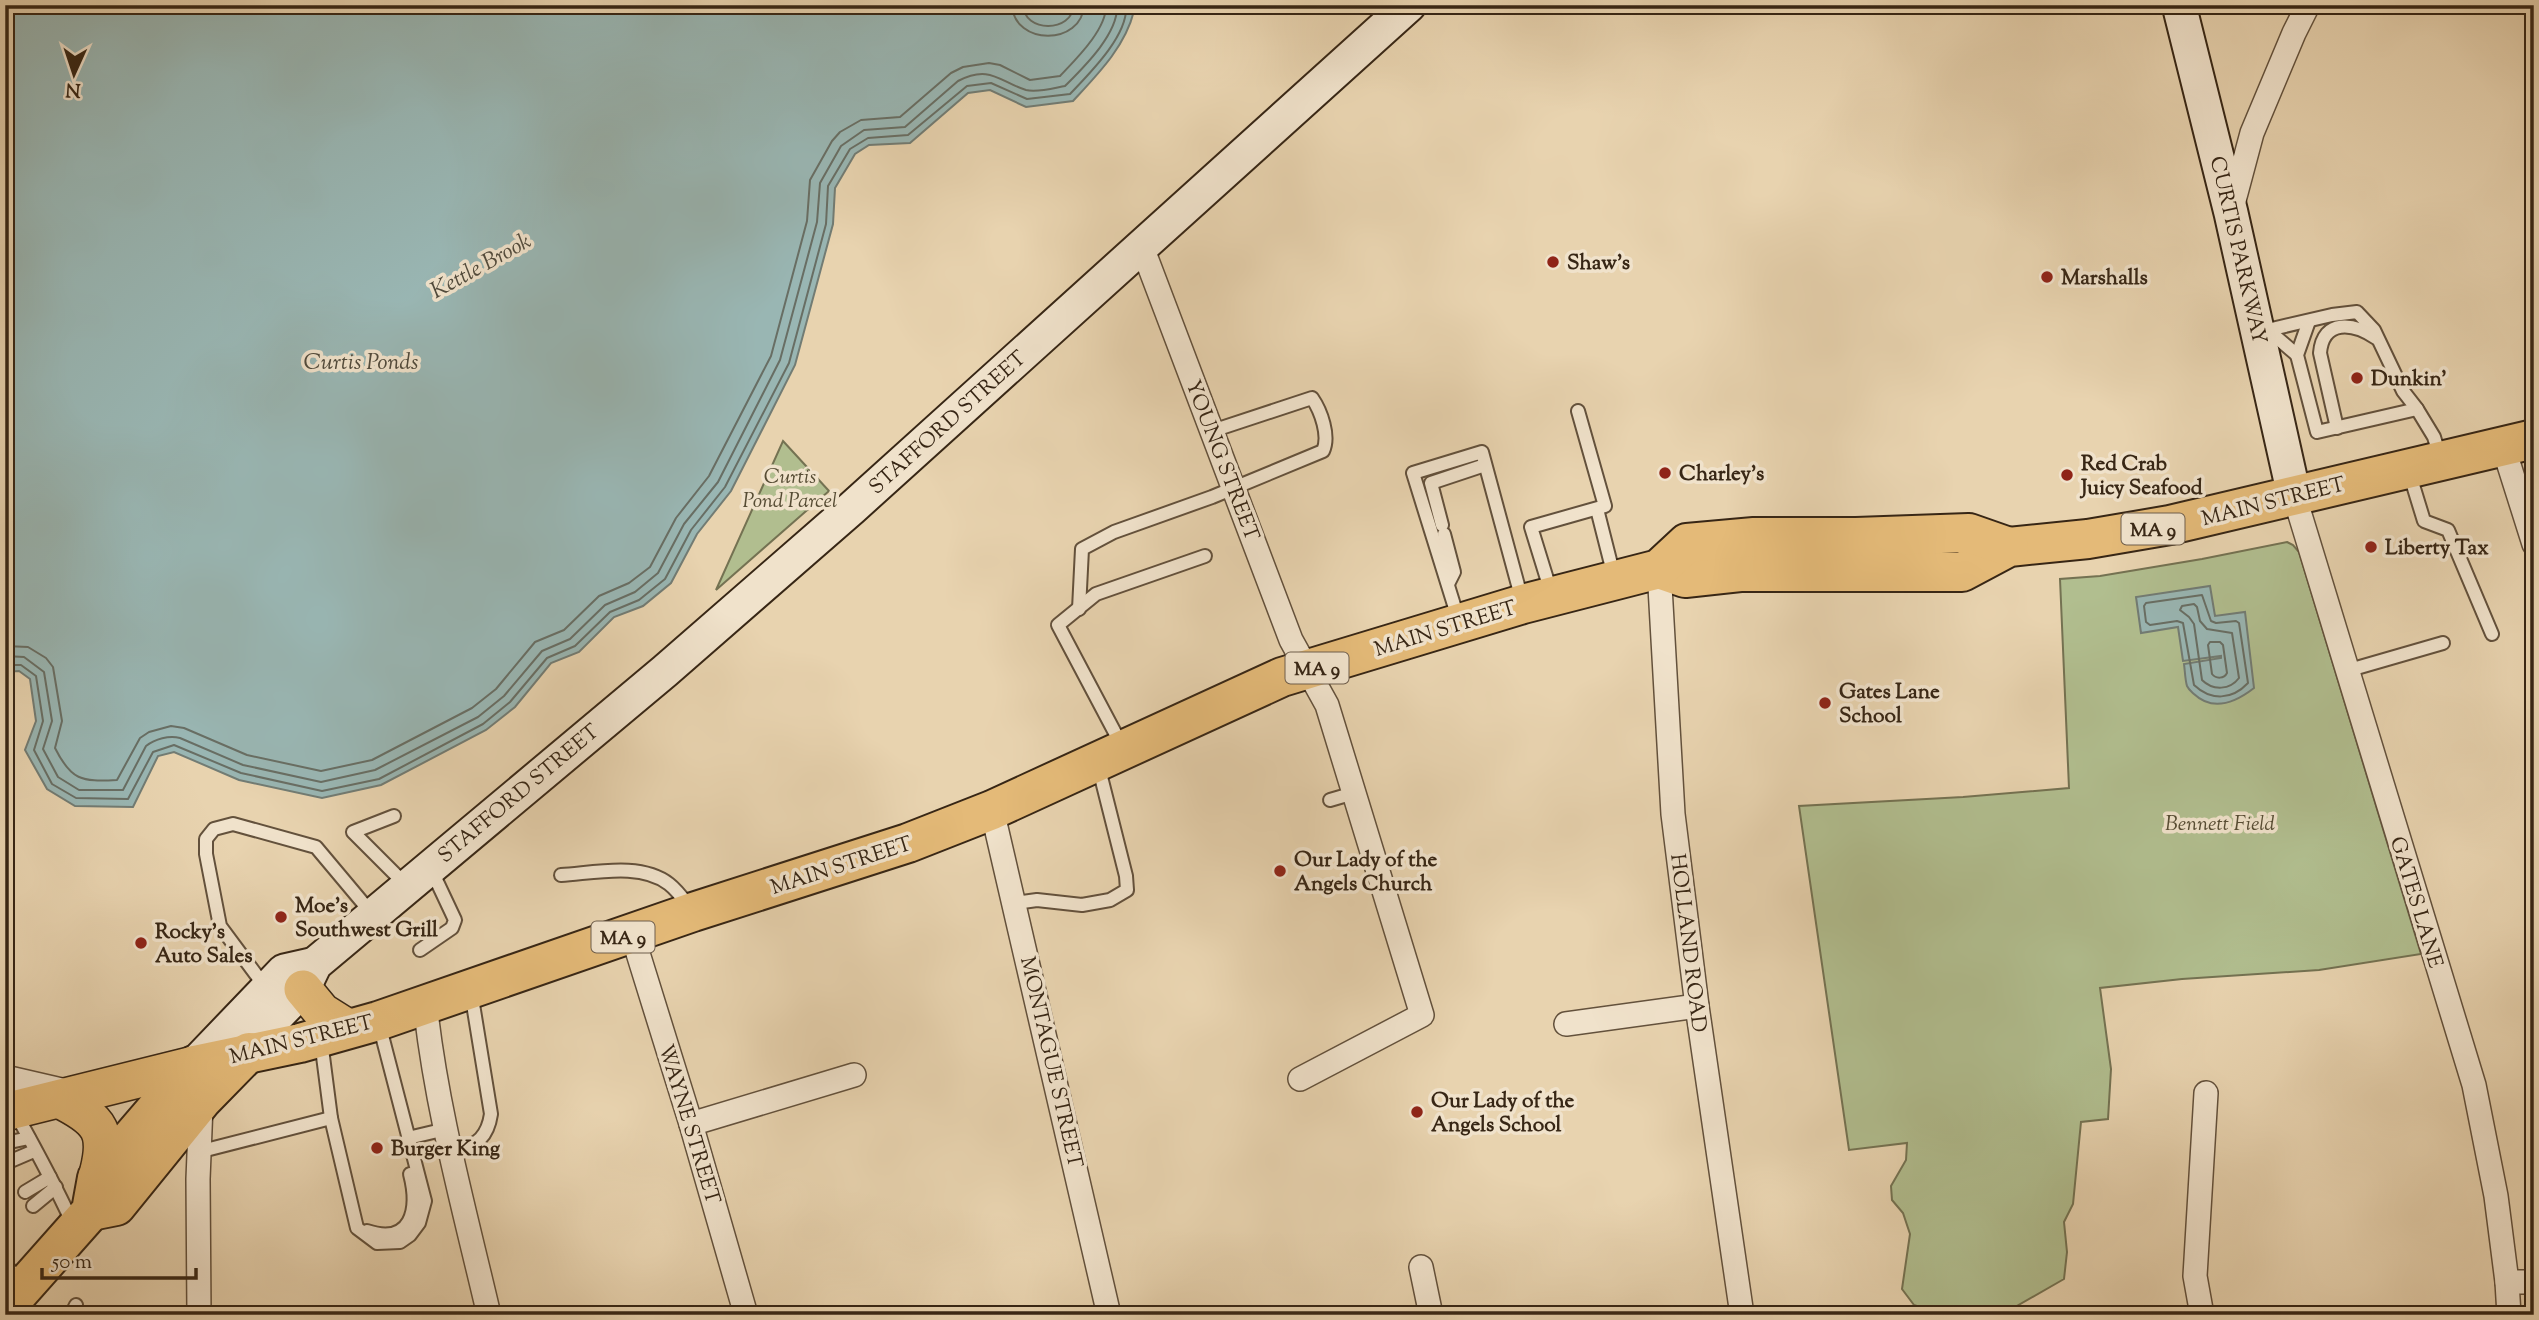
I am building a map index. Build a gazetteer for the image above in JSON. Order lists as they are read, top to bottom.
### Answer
{
  "streets": {
    "highway": ["MAIN STREET", "MA 9"],
    "main road": ["CURTIS PARKWAY", "STAFFORD STREET"],
    "street": [
      "YOUNG STREET",
      "GATES LANE",
      "HOLLAND ROAD",
      "MONTAGUE STREET",
      "WAYNE STREET"
    ]
  },
  "crossings": [
    ["CURTIS PARKWAY", "MAIN STREET"],
    ["CURTIS PARKWAY", "GATES LANE"],
    ["STAFFORD STREET", "YOUNG STREET"],
    ["STAFFORD STREET", "MAIN STREET"],
    ["YOUNG STREET", "MAIN STREET"],
    ["MAIN STREET", "GATES LANE"],
    ["MAIN STREET", "HOLLAND ROAD"],
    ["MAIN STREET", "MONTAGUE STREET"],
    ["MAIN STREET", "WAYNE STREET"]
  ],
  "water": ["Kettle Brook", "Curtis Ponds"],
  "parks": ["Curtis Pond Parcel", "Bennett Field"],
  "places": [
    "Shaw's",
    "Marshalls",
    "Dunkin'",
    "Charley's",
    "Red Crab Juicy Seafood",
    "Liberty Tax",
    "Gates Lane School",
    "Our Lady of the Angels Church",
    "Moe's Southwest Grill",
    "Rocky's Auto Sales",
    "Our Lady of the Angels School",
    "Burger King"
  ],
  "scale_bar": "50 m",
  "north": "bottom"
}
